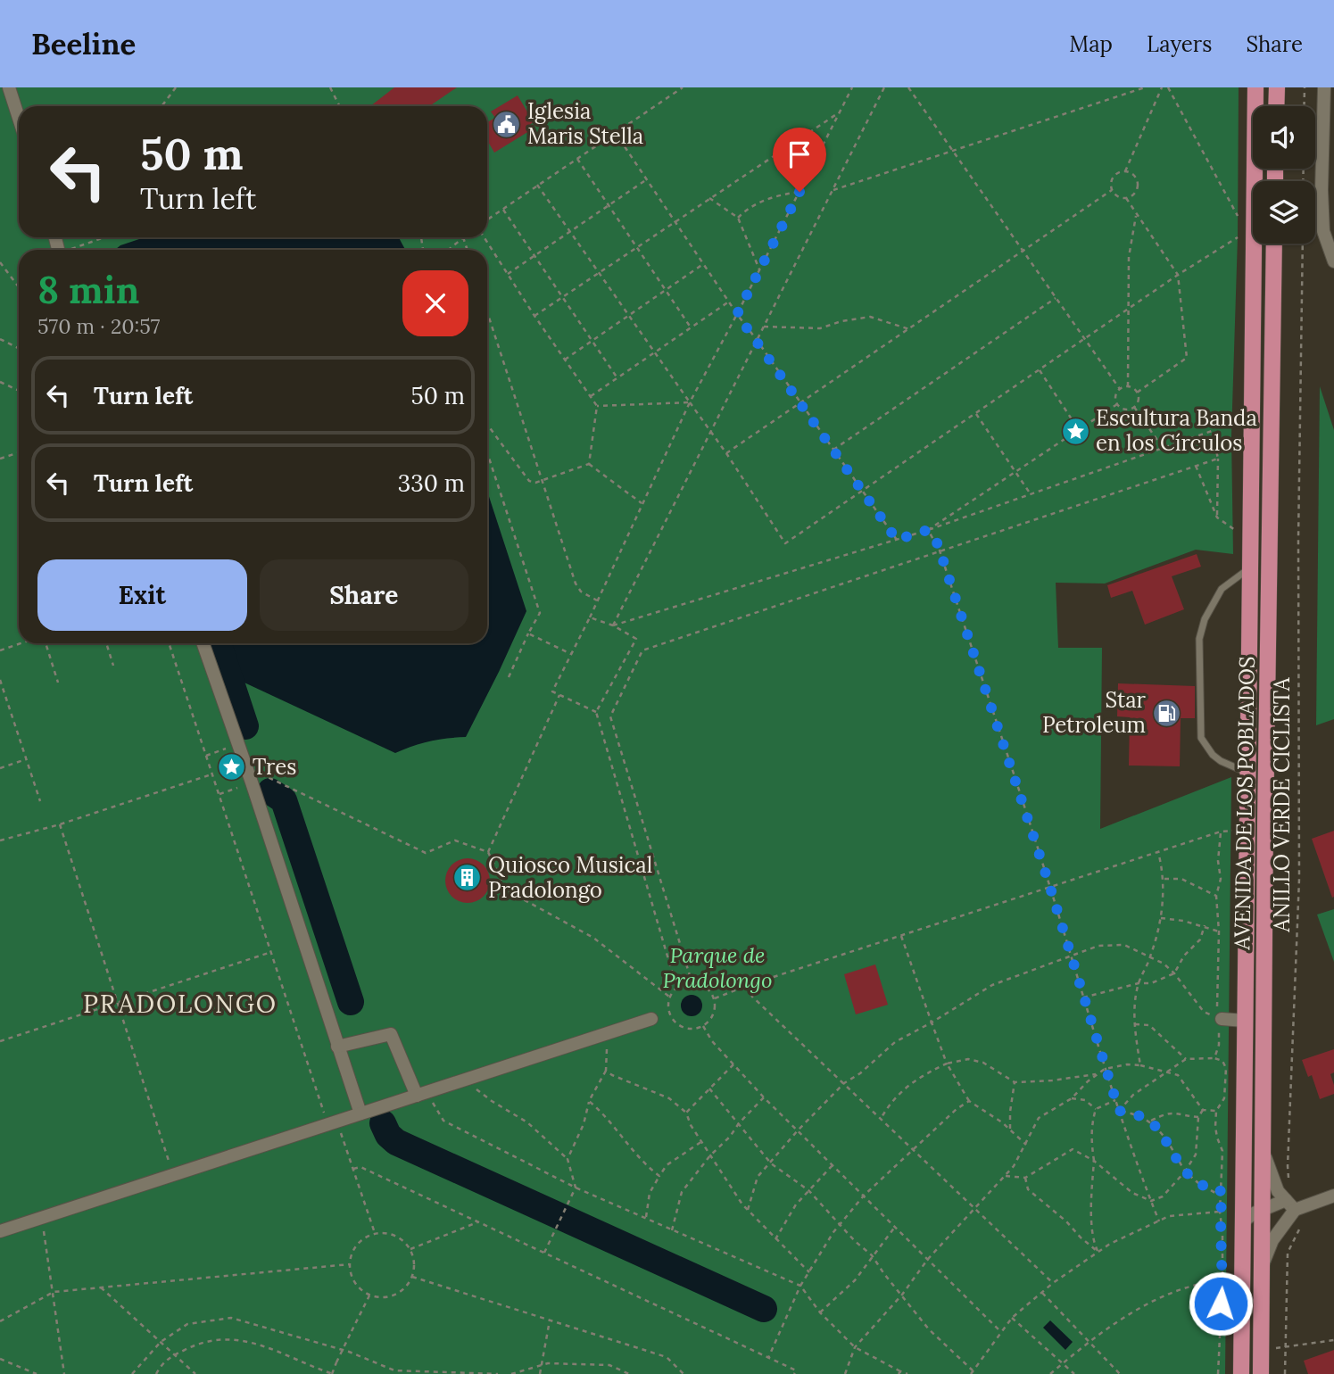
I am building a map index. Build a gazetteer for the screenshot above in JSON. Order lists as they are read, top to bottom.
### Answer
{
  "streets": {
    "main road": ["AVENIDA DE LOS POBLADOS"],
    "path": ["ANILLO VERDE CICLISTA"]
  },
  "districts": ["PRADOLONGO"],
  "parks": ["Parque de Pradolongo"],
  "places": {
    "public building": ["Iglesia Maris Stella"],
    "place": ["Escultura Banda en los Círculos", "Tres"],
    "fuel station": ["Star Petroleum"],
    "building": ["Quiosco Musical Pradolongo"]
  },
  "page": {
    "header": "Beeline",
    "nav": ["Map", "Layers", "Share"],
    "turn": ["50 m", "Turn left"],
    "heading": ["8 min", "570 m · 20:57"],
    "list": [
      {
        "name": "Turn left",
        "value": "50 m"
      },
      {
        "name": "Turn left",
        "value": "330 m"
      }
    ],
    "buttons": ["Exit", "Share"]
  }
}
